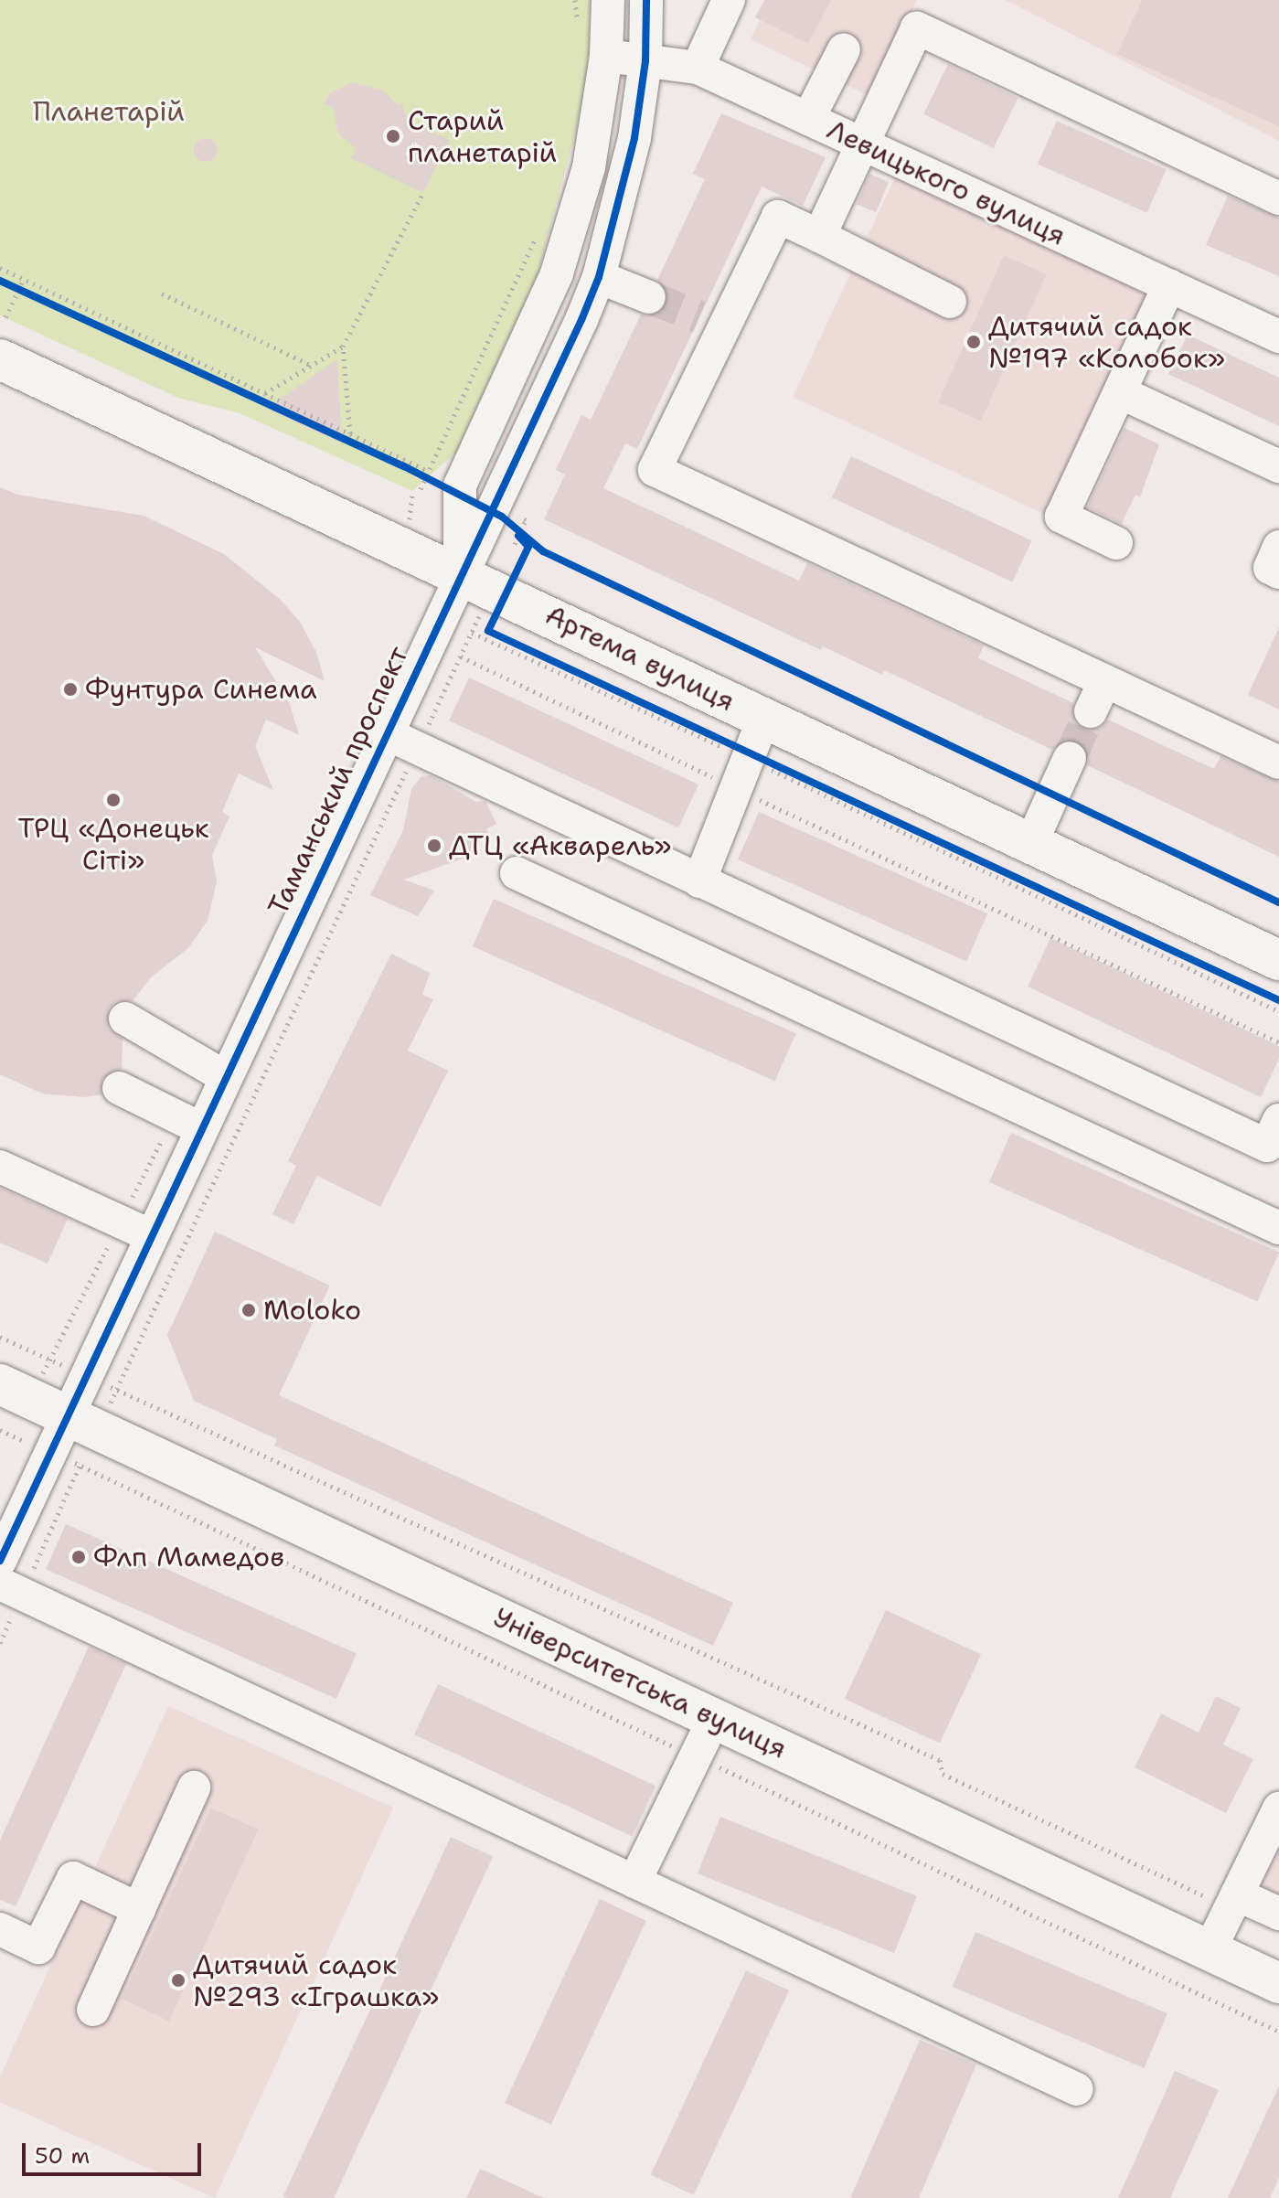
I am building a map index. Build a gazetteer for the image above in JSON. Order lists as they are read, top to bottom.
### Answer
{
  "streets": {
    "main road": ["Артема вулиця", "Університетська вулиця"],
    "street": ["Левицького вулиця", "Таманський проспект"]
  },
  "crossings": [
    ["Левицького вулиця", "Таманський проспект"],
    ["Артема вулиця", "Таманський проспект"],
    ["Таманський проспект", "Університетська вулиця"]
  ],
  "parks": ["Планетарій"],
  "places": [
    "Старий планетарій",
    "Дитячий садок №197 «Колобок»",
    "Фунтура Синема",
    "ТРЦ «Донецьк Сіті»",
    "ДТЦ «Акварель»",
    "Moloko",
    "Флп Мамедов",
    "Дитячий садок №293 «Іграшка»"
  ],
  "scale_bar": "50 m"
}
